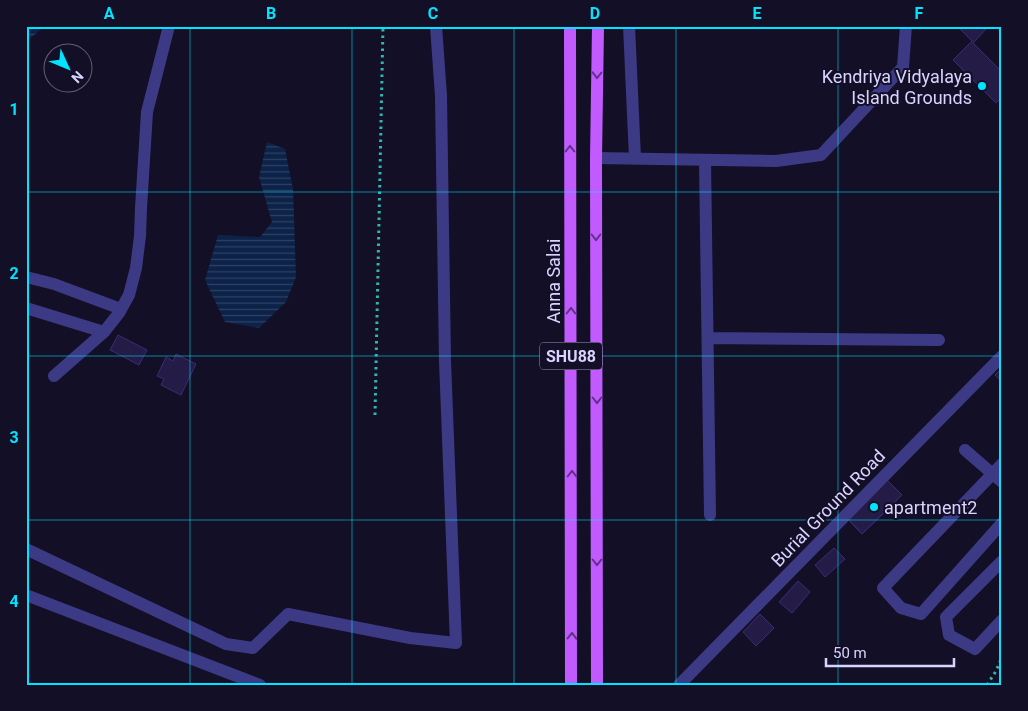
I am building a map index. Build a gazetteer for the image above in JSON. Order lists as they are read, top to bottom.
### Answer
{
  "streets": {
    "main road": ["Anna Salai", "SHU88"],
    "street": ["Burial Ground Road"]
  },
  "places": ["Kendriya Vidyalaya Island Grounds", "apartment2"],
  "scale_bar": "50 m",
  "north": "bottom right",
  "grid": {
    "columns": [
      "A",
      "B",
      "C",
      "D",
      "E",
      "F"
    ],
    "rows": [
      "1",
      "2",
      "3",
      "4"
    ]
  }
}
